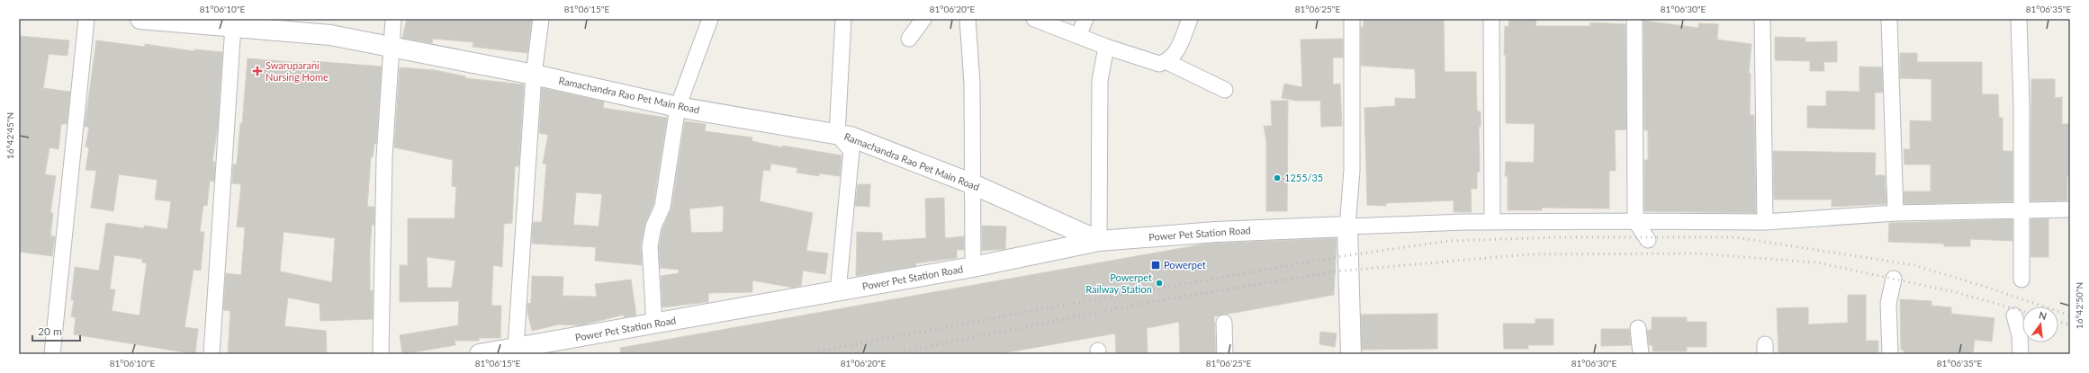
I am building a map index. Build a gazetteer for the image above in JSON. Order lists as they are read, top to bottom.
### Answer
{
  "streets": {
    "street": ["Ramachandra Rao Pet Main Road", "Power Pet Station Road"]
  },
  "crossings": [
    ["Ramachandra Rao Pet Main Road", "Power Pet Station Road"]
  ],
  "places": {
    "health": ["Swaruparani Nursing Home"],
    "other": ["1255/35", "Powerpet Railway Station"],
    "transit": ["Powerpet"]
  },
  "scale_bar": "20 m",
  "north": "top",
  "coordinates": [
    "81°06'10\"E",
    "81°06'15\"E",
    "81°06'20\"E",
    "81°06'25\"E",
    "81°06'30\"E",
    "81°06'35\"E",
    "16°42'45\"N",
    "16°42'50\"N"
  ]
}
